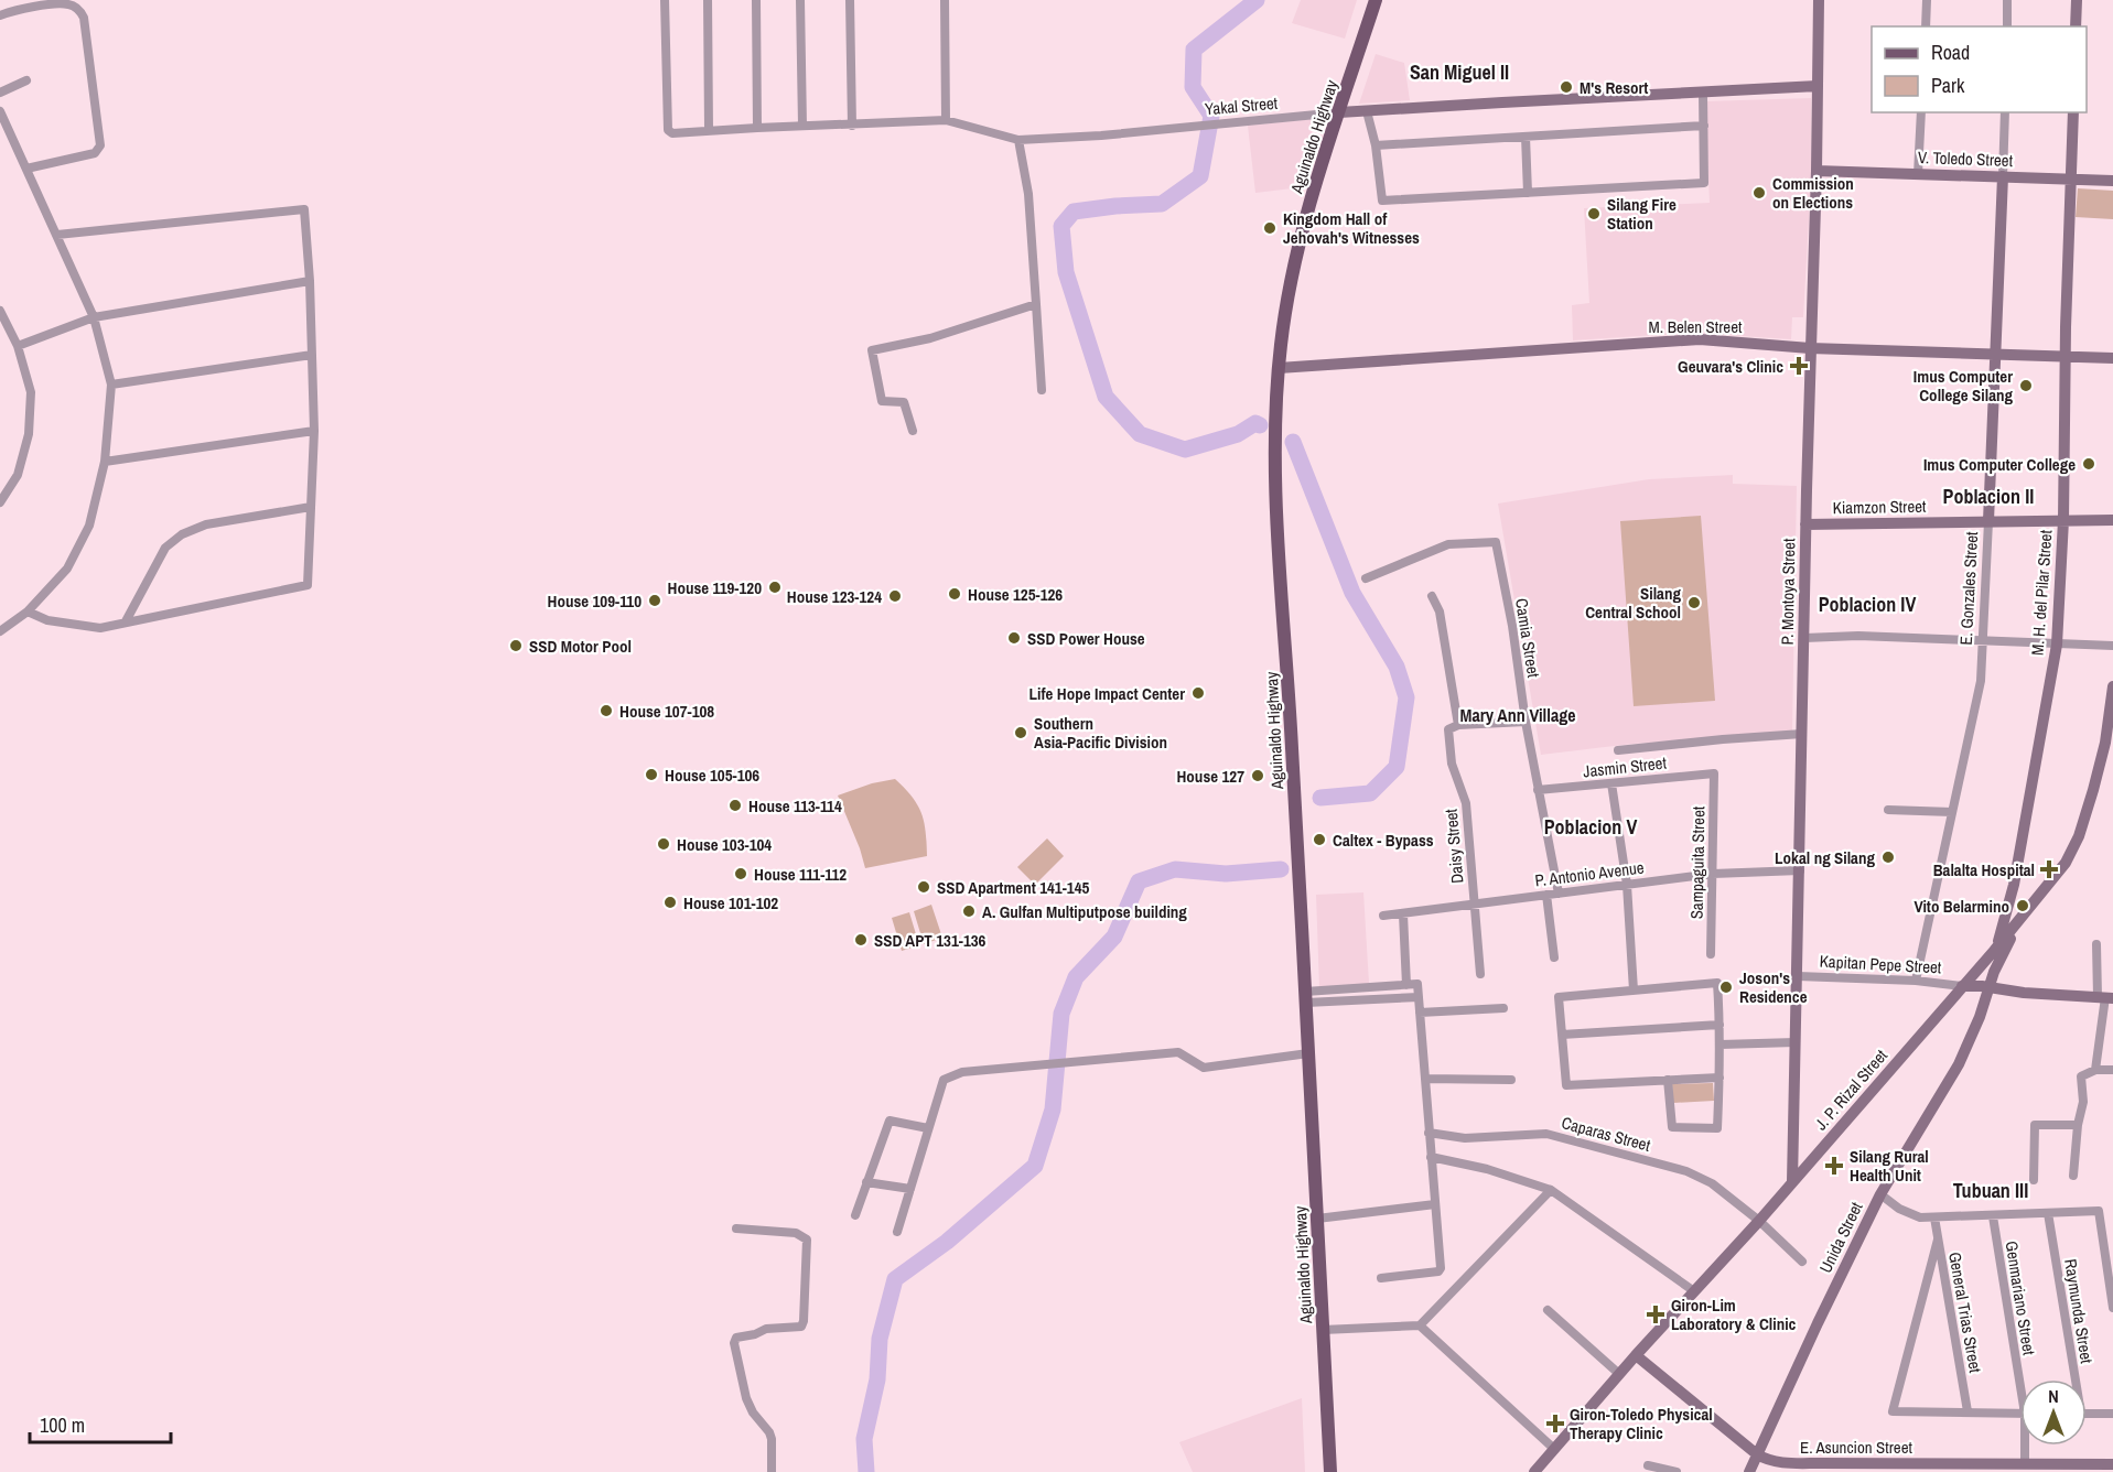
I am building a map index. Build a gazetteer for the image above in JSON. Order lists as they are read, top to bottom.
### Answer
{
  "streets": {
    "main road": ["Aguinaldo Highway"],
    "street": [
      "Yakal Street",
      "V. Toledo Street",
      "M. Belen Street",
      "Kiamzon Street",
      "E. Gonzales Street",
      "P. Montoya Street",
      "M. H. del Pilar Street",
      "Camia Street",
      "Jasmin Street",
      "Daisy Street",
      "Sampaguita Street",
      "P. Antonio Avenue",
      "Kapitan Pepe Street",
      "J. P. Rizal Street",
      "Caparas Street",
      "Unida Street",
      "Genmariano Street",
      "Raymunda Street",
      "General Trias Street",
      "E. Asuncion Street"
    ]
  },
  "crossings": [
    ["Yakal Street", "Aguinaldo Highway"],
    ["Yakal Street", "P. Montoya Street"],
    ["Aguinaldo Highway", "M. Belen Street"],
    ["V. Toledo Street", "E. Gonzales Street"],
    ["V. Toledo Street", "P. Montoya Street"],
    ["V. Toledo Street", "M. H. del Pilar Street"],
    ["M. Belen Street", "E. Gonzales Street"],
    ["M. Belen Street", "P. Montoya Street"],
    ["M. Belen Street", "M. H. del Pilar Street"],
    ["Kiamzon Street", "E. Gonzales Street"],
    ["Kiamzon Street", "P. Montoya Street"],
    ["Kiamzon Street", "M. H. del Pilar Street"],
    ["E. Gonzales Street", "Kapitan Pepe Street"],
    ["P. Montoya Street", "P. Antonio Avenue"],
    ["P. Montoya Street", "Kapitan Pepe Street"],
    ["P. Montoya Street", "J. P. Rizal Street"],
    ["M. H. del Pilar Street", "J. P. Rizal Street"],
    ["Camia Street", "Jasmin Street"],
    ["Camia Street", "P. Antonio Avenue"],
    ["Jasmin Street", "Sampaguita Street"],
    ["Daisy Street", "P. Antonio Avenue"],
    ["Sampaguita Street", "P. Antonio Avenue"],
    ["Kapitan Pepe Street", "J. P. Rizal Street"],
    ["J. P. Rizal Street", "Caparas Street"],
    ["J. P. Rizal Street", "Unida Street"],
    ["J. P. Rizal Street", "E. Asuncion Street"],
    ["Unida Street", "E. Asuncion Street"],
    ["Genmariano Street", "E. Asuncion Street"]
  ],
  "districts": [
    "San Miguel II",
    "Poblacion II",
    "Poblacion IV",
    "Mary Ann Village",
    "Poblacion V",
    "Tubuan III"
  ],
  "places": {
    "other": [
      "M's Resort",
      "Commission on Elections",
      "Silang Fire Station",
      "Kingdom Hall of Jehovah's Witnesses",
      "Imus Computer College Silang",
      "Imus Computer College",
      "House 119-120",
      "House 125-126",
      "House 123-124",
      "House 109-110",
      "Silang Central School",
      "SSD Power House",
      "SSD Motor Pool",
      "Life Hope Impact Center",
      "House 107-108",
      "Southern Asia-Pacific Division",
      "House 105-106",
      "House 127",
      "House 113-114",
      "Caltex - Bypass",
      "House 103-104",
      "Lokal ng Silang",
      "House 111-112",
      "SSD Apartment 141-145",
      "House 101-102",
      "Vito Belarmino",
      "A. Gulfan Multiputpose building",
      "SSD APT 131-136",
      "Joson's Residence"
    ],
    "health": [
      "Geuvara's Clinic",
      "Balalta Hospital",
      "Silang Rural Health Unit",
      "Giron-Lim Laboratory & Clinic",
      "Giron-Toledo Physical Therapy Clinic"
    ]
  },
  "legend": ["Road", "Park"],
  "scale_bar": "100 m",
  "north": "top"
}
